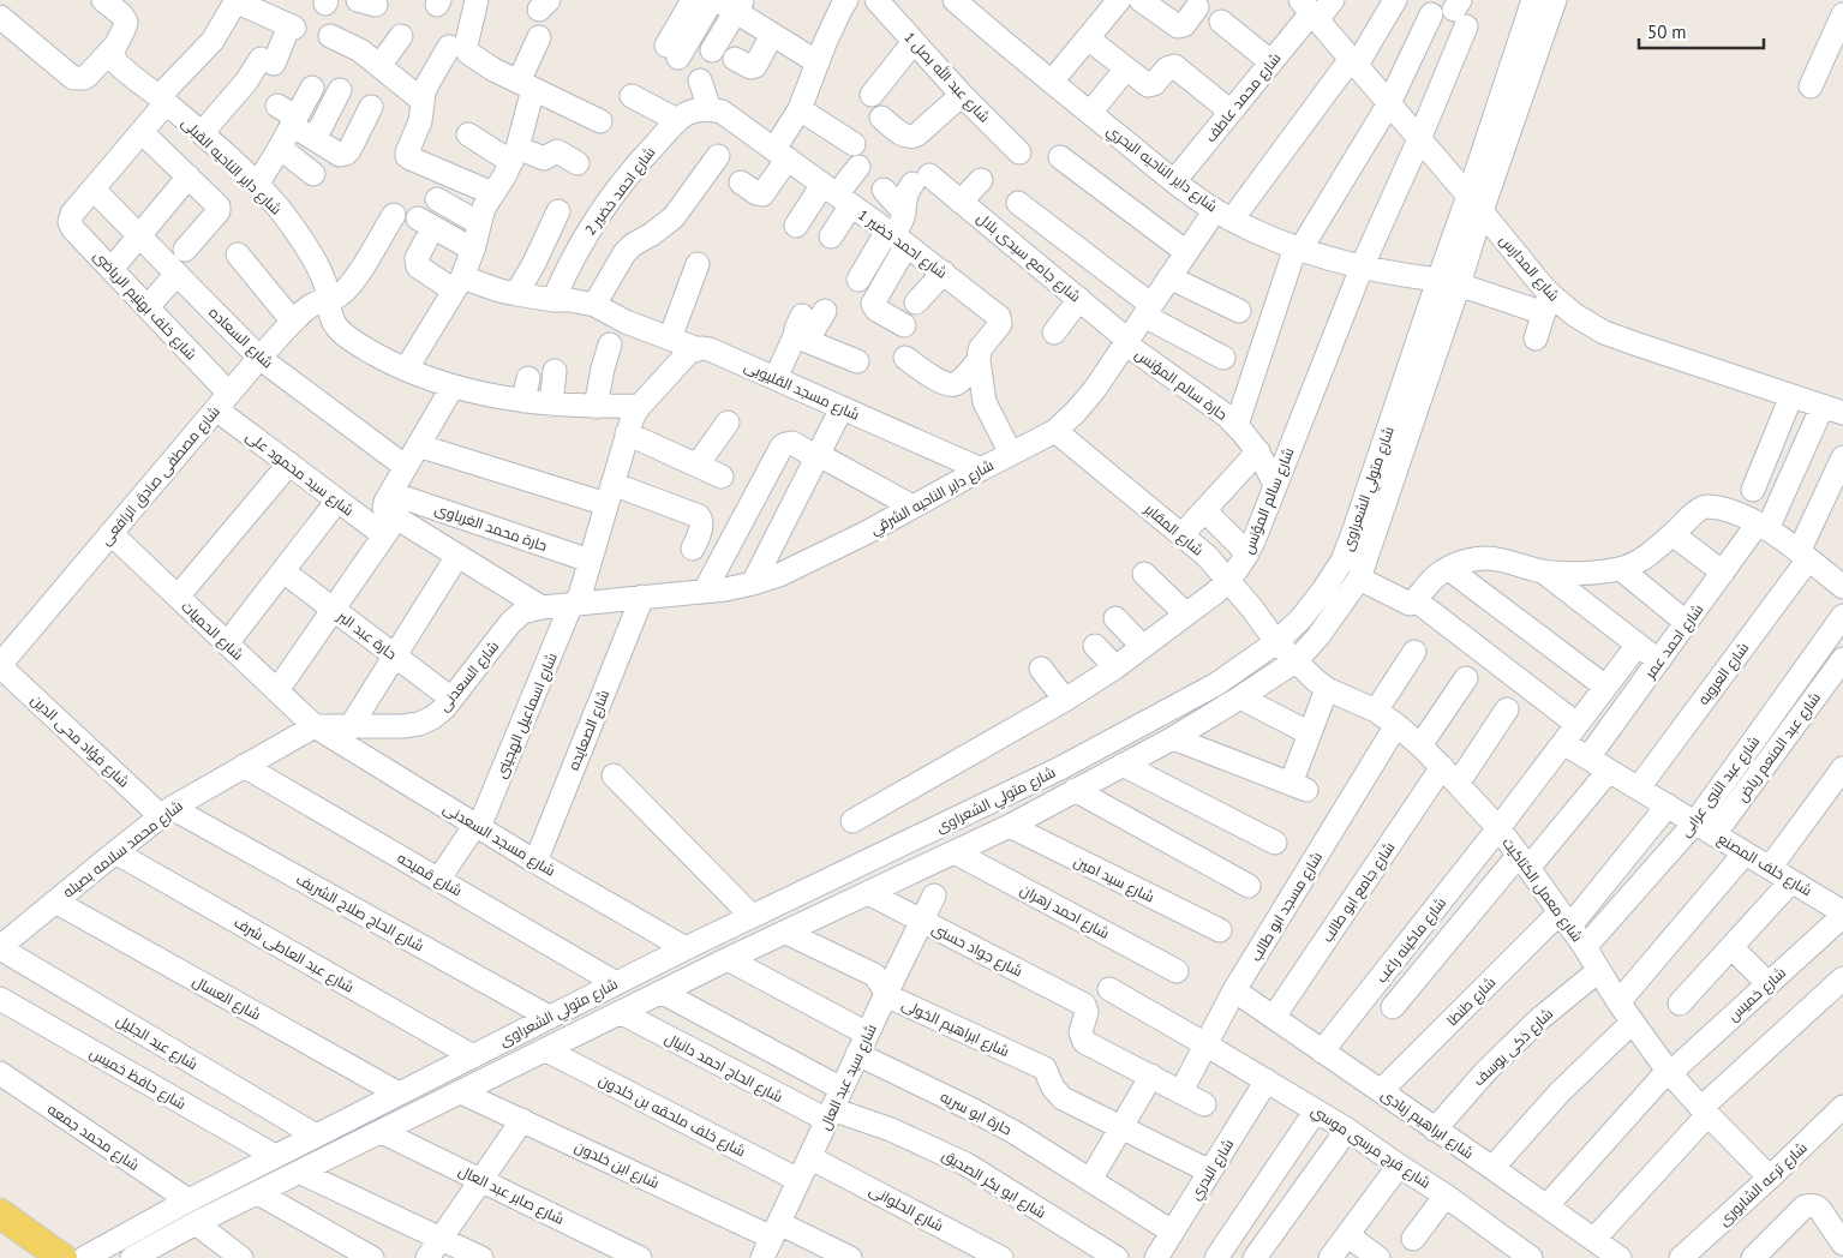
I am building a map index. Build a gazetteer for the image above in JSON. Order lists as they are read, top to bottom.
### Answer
{
  "streets": {
    "street": [
      "شارع عبد الله بصل 1",
      "شارع محمد عاطف",
      "شارع داير الناحيه القبلى",
      "شارع داير الناحيه البحري",
      "شارع احمد خضير 2",
      "شارع احمد خضير 1",
      "شارع جامع سيدى بلال",
      "شارع المدارس",
      "شارع خلف بهتيم الرياضى",
      "شارع السعاده",
      "حارة سالم المؤنس",
      "شارع مسجد القليوبى",
      "شارع سيد محمود على",
      "شارع مصطفى صادق الرافعى",
      "شارع متولي الشعراوى",
      "شارع داير الناحيه الشرقي",
      "شارع سالم المؤنس",
      "حارة محمد الغرباوى",
      "شارع المقابر",
      "شارع الحميات",
      "حارة عبد البر",
      "شارع احمد عمر",
      "شارع العروبه",
      "شارع السعدنى",
      "شارع اسماعيل الهجينى",
      "شارع الصعايده",
      "شارع فؤاد محى الدين",
      "شارع عبد المنعم رياض",
      "شارع عبد النبى عرابى",
      "شارع مسجد السعدنى",
      "شارع محمد سلامه بصيله",
      "شارع خلف المصنع",
      "شارع قميحه",
      "شارع سيد امين",
      "شارع معمل الكتاكيت",
      "شارع جامع ابو طالب",
      "شارع مسجد ابو طالب",
      "شارع احمد زهران",
      "شارع الحاج صلاح الشريف",
      "شارع ماكينه راغب",
      "شارع جواد حسنى",
      "شارع عبد العاطى شرف",
      "شارع خميس",
      "شارع العسال",
      "شارع طنطا",
      "شارع ابراهيم الخولى",
      "شارع عبد الجليل",
      "شارع ذكى يوسف",
      "شارع الحاج احمد دانيال",
      "شارع سيد عبد العال",
      "شارع حافظ خميس",
      "حارة ابو سريه",
      "شارع خلف ملحقه بن خلدون",
      "شارع ابراهيم زبادى",
      "شارع محمد جمعه",
      "شارع فرج مرسى موسي",
      "شارع ابن خلدون",
      "شارع البدري",
      "شارع ابو بكر الصديق",
      "شارع ترعه الشابورى",
      "شارع صابر عبد العال",
      "شارع الحلوانى"
    ]
  },
  "crossings": [
    ["شارع محمد عاطف", "شارع داير الناحيه البحري"],
    ["شارع محمد عاطف", "شارع المدارس"],
    ["شارع داير الناحيه القبلى", "شارع مصطفى صادق الرافعى"],
    ["شارع داير الناحيه القبلى", "شارع اسماعيل الهجينى"],
    ["شارع داير الناحيه البحري", "شارع المدارس"],
    ["شارع داير الناحيه البحري", "شارع متولي الشعراوى"],
    ["شارع داير الناحيه البحري", "شارع داير الناحيه الشرقي"],
    ["شارع داير الناحيه البحري", "شارع سالم المؤنس"],
    ["شارع احمد خضير 2", "شارع مسجد القليوبى"],
    ["شارع جامع سيدى بلال", "حارة سالم المؤنس"],
    ["شارع جامع سيدى بلال", "شارع داير الناحيه الشرقي"],
    ["شارع المدارس", "شارع متولي الشعراوى"],
    ["شارع المدارس", "شارع داير الناحيه الشرقي"],
    ["شارع المدارس", "شارع سالم المؤنس"],
    ["شارع المدارس", "شارع احمد عمر"],
    ["شارع خلف بهتيم الرياضى", "شارع السعاده"],
    ["شارع خلف بهتيم الرياضى", "شارع سيد محمود على"],
    ["شارع خلف بهتيم الرياضى", "شارع مصطفى صادق الرافعى"],
    ["شارع السعاده", "شارع مصطفى صادق الرافعى"],
    ["حارة سالم المؤنس", "شارع داير الناحيه الشرقي"],
    ["حارة سالم المؤنس", "شارع سالم المؤنس"],
    ["شارع مسجد القليوبى", "شارع داير الناحيه الشرقي"],
    ["شارع سيد محمود على", "شارع مصطفى صادق الرافعى"],
    ["شارع سيد محمود على", "شارع داير الناحيه الشرقي"],
    ["شارع سيد محمود على", "شارع السعدنى"],
    ["شارع مصطفى صادق الرافعى", "شارع الحميات"],
    ["شارع مصطفى صادق الرافعى", "شارع فؤاد محى الدين"],
    ["شارع متولي الشعراوى", "شارع المقابر"],
    ["شارع متولي الشعراوى", "شارع مسجد السعدنى"],
    ["شارع متولي الشعراوى", "شارع قميحه"],
    ["شارع متولي الشعراوى", "شارع سيد امين"],
    ["شارع متولي الشعراوى", "شارع معمل الكتاكيت"],
    ["شارع متولي الشعراوى", "شارع احمد زهران"],
    ["شارع متولي الشعراوى", "شارع الحاج صلاح الشريف"],
    ["شارع متولي الشعراوى", "شارع جواد حسنى"],
    ["شارع متولي الشعراوى", "شارع عبد العاطى شرف"],
    ["شارع متولي الشعراوى", "شارع العسال"],
    ["شارع متولي الشعراوى", "شارع ابراهيم الخولى"],
    ["شارع متولي الشعراوى", "شارع عبد الجليل"],
    ["شارع متولي الشعراوى", "شارع الحاج احمد دانيال"],
    ["شارع متولي الشعراوى", "شارع حافظ خميس"],
    ["شارع متولي الشعراوى", "شارع خلف ملحقه بن خلدون"],
    ["شارع متولي الشعراوى", "شارع محمد جمعه"],
    ["شارع متولي الشعراوى", "شارع ابن خلدون"],
    ["شارع متولي الشعراوى", "شارع صابر عبد العال"],
    ["شارع داير الناحيه الشرقي", "شارع المقابر"],
    ["شارع داير الناحيه الشرقي", "شارع السعدنى"],
    ["شارع داير الناحيه الشرقي", "شارع اسماعيل الهجينى"],
    ["شارع داير الناحيه الشرقي", "شارع الصعايده"],
    ["شارع سالم المؤنس", "شارع المقابر"],
    ["حارة محمد الغرباوى", "شارع اسماعيل الهجينى"],
    ["شارع المقابر", "شارع معمل الكتاكيت"],
    ["شارع الحميات", "شارع السعدنى"],
    ["شارع الحميات", "شارع مسجد السعدنى"],
    ["شارع الحميات", "شارع محمد سلامه بصيله"],
    ["حارة عبد البر", "شارع السعدنى"],
    ["شارع احمد عمر", "شارع خلف المصنع"],
    ["شارع العروبه", "شارع خلف المصنع"],
    ["شارع السعدنى", "شارع مسجد السعدنى"],
    ["شارع السعدنى", "شارع محمد سلامه بصيله"],
    ["شارع اسماعيل الهجينى", "شارع مسجد السعدنى"],
    ["شارع اسماعيل الهجينى", "شارع قميحه"],
    ["شارع الصعايده", "شارع مسجد السعدنى"],
    ["شارع فؤاد محى الدين", "شارع محمد سلامه بصيله"],
    ["شارع فؤاد محى الدين", "شارع الحاج صلاح الشريف"],
    ["شارع عبد المنعم رياض", "شارع عبد النبى عرابى"],
    ["شارع عبد المنعم رياض", "شارع خلف المصنع"],
    ["شارع عبد النبى عرابى", "شارع خلف المصنع"],
    ["شارع عبد النبى عرابى", "شارع معمل الكتاكيت"],
    ["شارع مسجد السعدنى", "شارع محمد سلامه بصيله"],
    ["شارع محمد سلامه بصيله", "شارع قميحه"],
    ["شارع محمد سلامه بصيله", "شارع الحاج صلاح الشريف"],
    ["شارع محمد سلامه بصيله", "شارع عبد العاطى شرف"],
    ["شارع محمد سلامه بصيله", "شارع العسال"],
    ["شارع محمد سلامه بصيله", "شارع عبد الجليل"],
    ["شارع خلف المصنع", "شارع ماكينه راغب"],
    ["شارع خلف المصنع", "شارع خميس"],
    ["شارع خلف المصنع", "شارع طنطا"],
    ["شارع معمل الكتاكيت", "شارع جامع ابو طالب"],
    ["شارع معمل الكتاكيت", "شارع مسجد ابو طالب"],
    ["شارع معمل الكتاكيت", "شارع ماكينه راغب"],
    ["شارع معمل الكتاكيت", "شارع خميس"],
    ["شارع معمل الكتاكيت", "شارع طنطا"],
    ["شارع معمل الكتاكيت", "شارع ذكى يوسف"],
    ["شارع معمل الكتاكيت", "شارع ترعه الشابورى"],
    ["شارع جامع ابو طالب", "شارع ابراهيم زبادى"],
    ["شارع مسجد ابو طالب", "شارع ابراهيم زبادى"],
    ["شارع مسجد ابو طالب", "شارع فرج مرسى موسي"],
    ["شارع ماكينه راغب", "شارع ابراهيم زبادى"],
    ["شارع جواد حسنى", "شارع سيد عبد العال"],
    ["شارع خميس", "شارع ابراهيم زبادى"],
    ["شارع طنطا", "شارع ابراهيم زبادى"],
    ["شارع ابراهيم الخولى", "شارع سيد عبد العال"],
    ["شارع ابراهيم الخولى", "شارع البدري"],
    ["شارع ذكى يوسف", "شارع ابراهيم زبادى"],
    ["شارع الحاج احمد دانيال", "شارع سيد عبد العال"],
    ["شارع الحاج احمد دانيال", "شارع ابو بكر الصديق"],
    ["شارع سيد عبد العال", "حارة ابو سريه"],
    ["شارع سيد عبد العال", "شارع خلف ملحقه بن خلدون"],
    ["شارع سيد عبد العال", "شارع ابن خلدون"],
    ["شارع سيد عبد العال", "شارع ابو بكر الصديق"],
    ["شارع سيد عبد العال", "شارع الحلوانى"],
    ["حارة ابو سريه", "شارع البدري"],
    ["شارع فرج مرسى موسي", "شارع البدري"]
  ],
  "scale_bar": "50 m"
}
